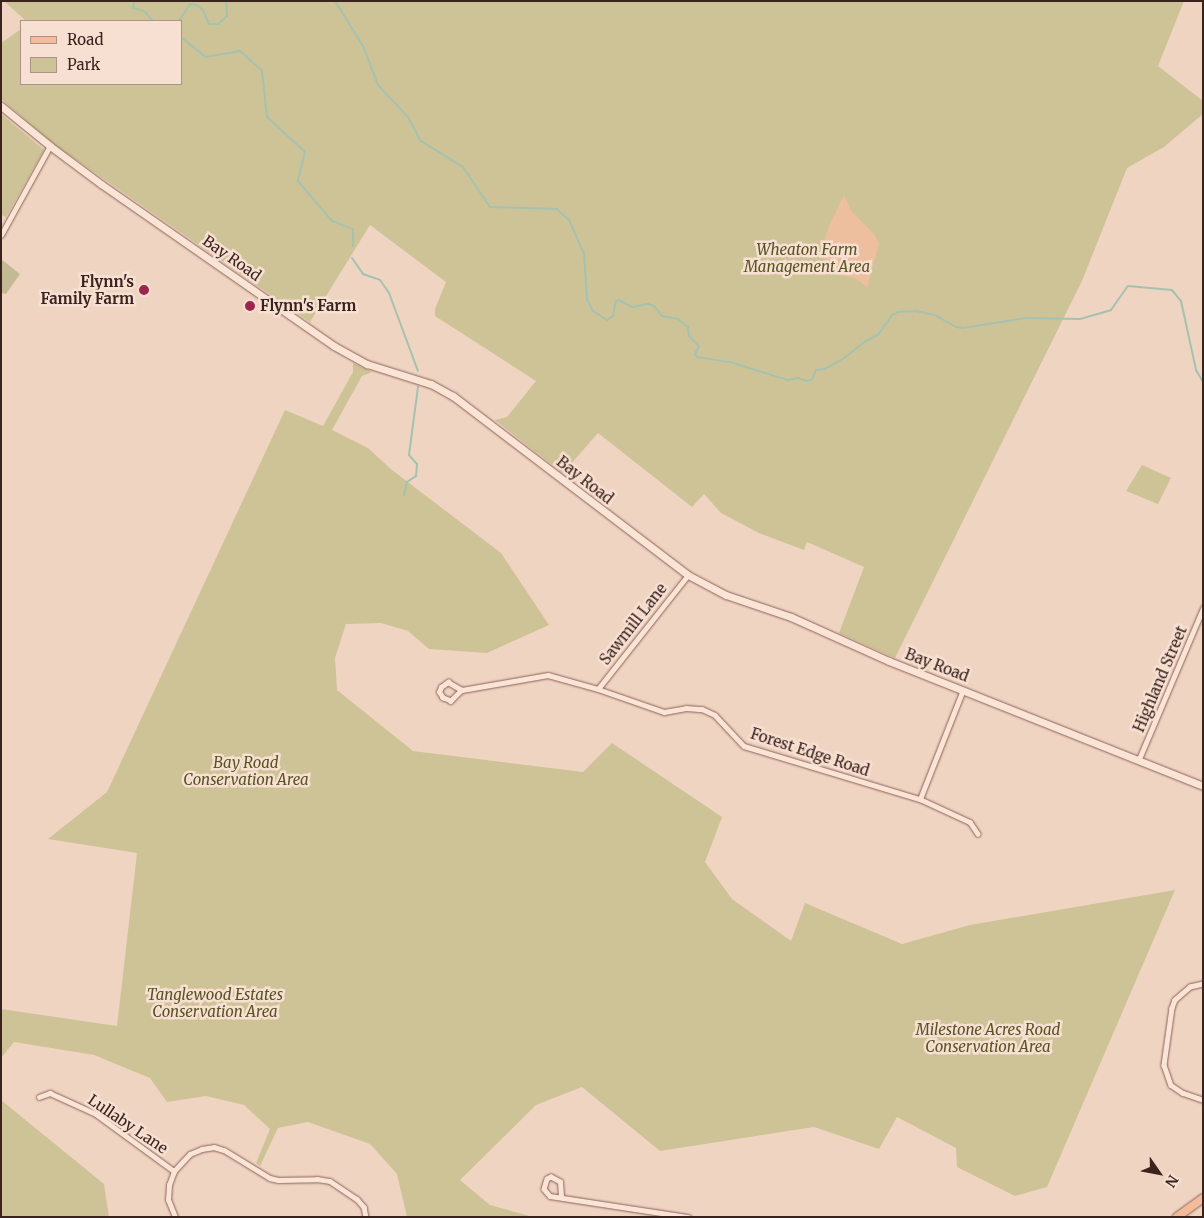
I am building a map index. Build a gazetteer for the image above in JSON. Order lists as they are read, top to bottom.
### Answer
{
  "streets": {
    "main road": ["Bay Road"],
    "street": [
      "Sawmill Lane",
      "Highland Street",
      "Forest Edge Road",
      "Lullaby Lane"
    ]
  },
  "crossings": [
    ["Bay Road", "Sawmill Lane"],
    ["Bay Road", "Highland Street"],
    ["Sawmill Lane", "Forest Edge Road"]
  ],
  "parks": [
    "Wheaton Farm Management Area",
    "Bay Road Conservation Area",
    "Tanglewood Estates Conservation Area",
    "Milestone Acres Road Conservation Area"
  ],
  "places": ["Flynn's Family Farm", "Flynn's Farm"],
  "legend": ["Road", "Park"],
  "north": "bottom right"
}
